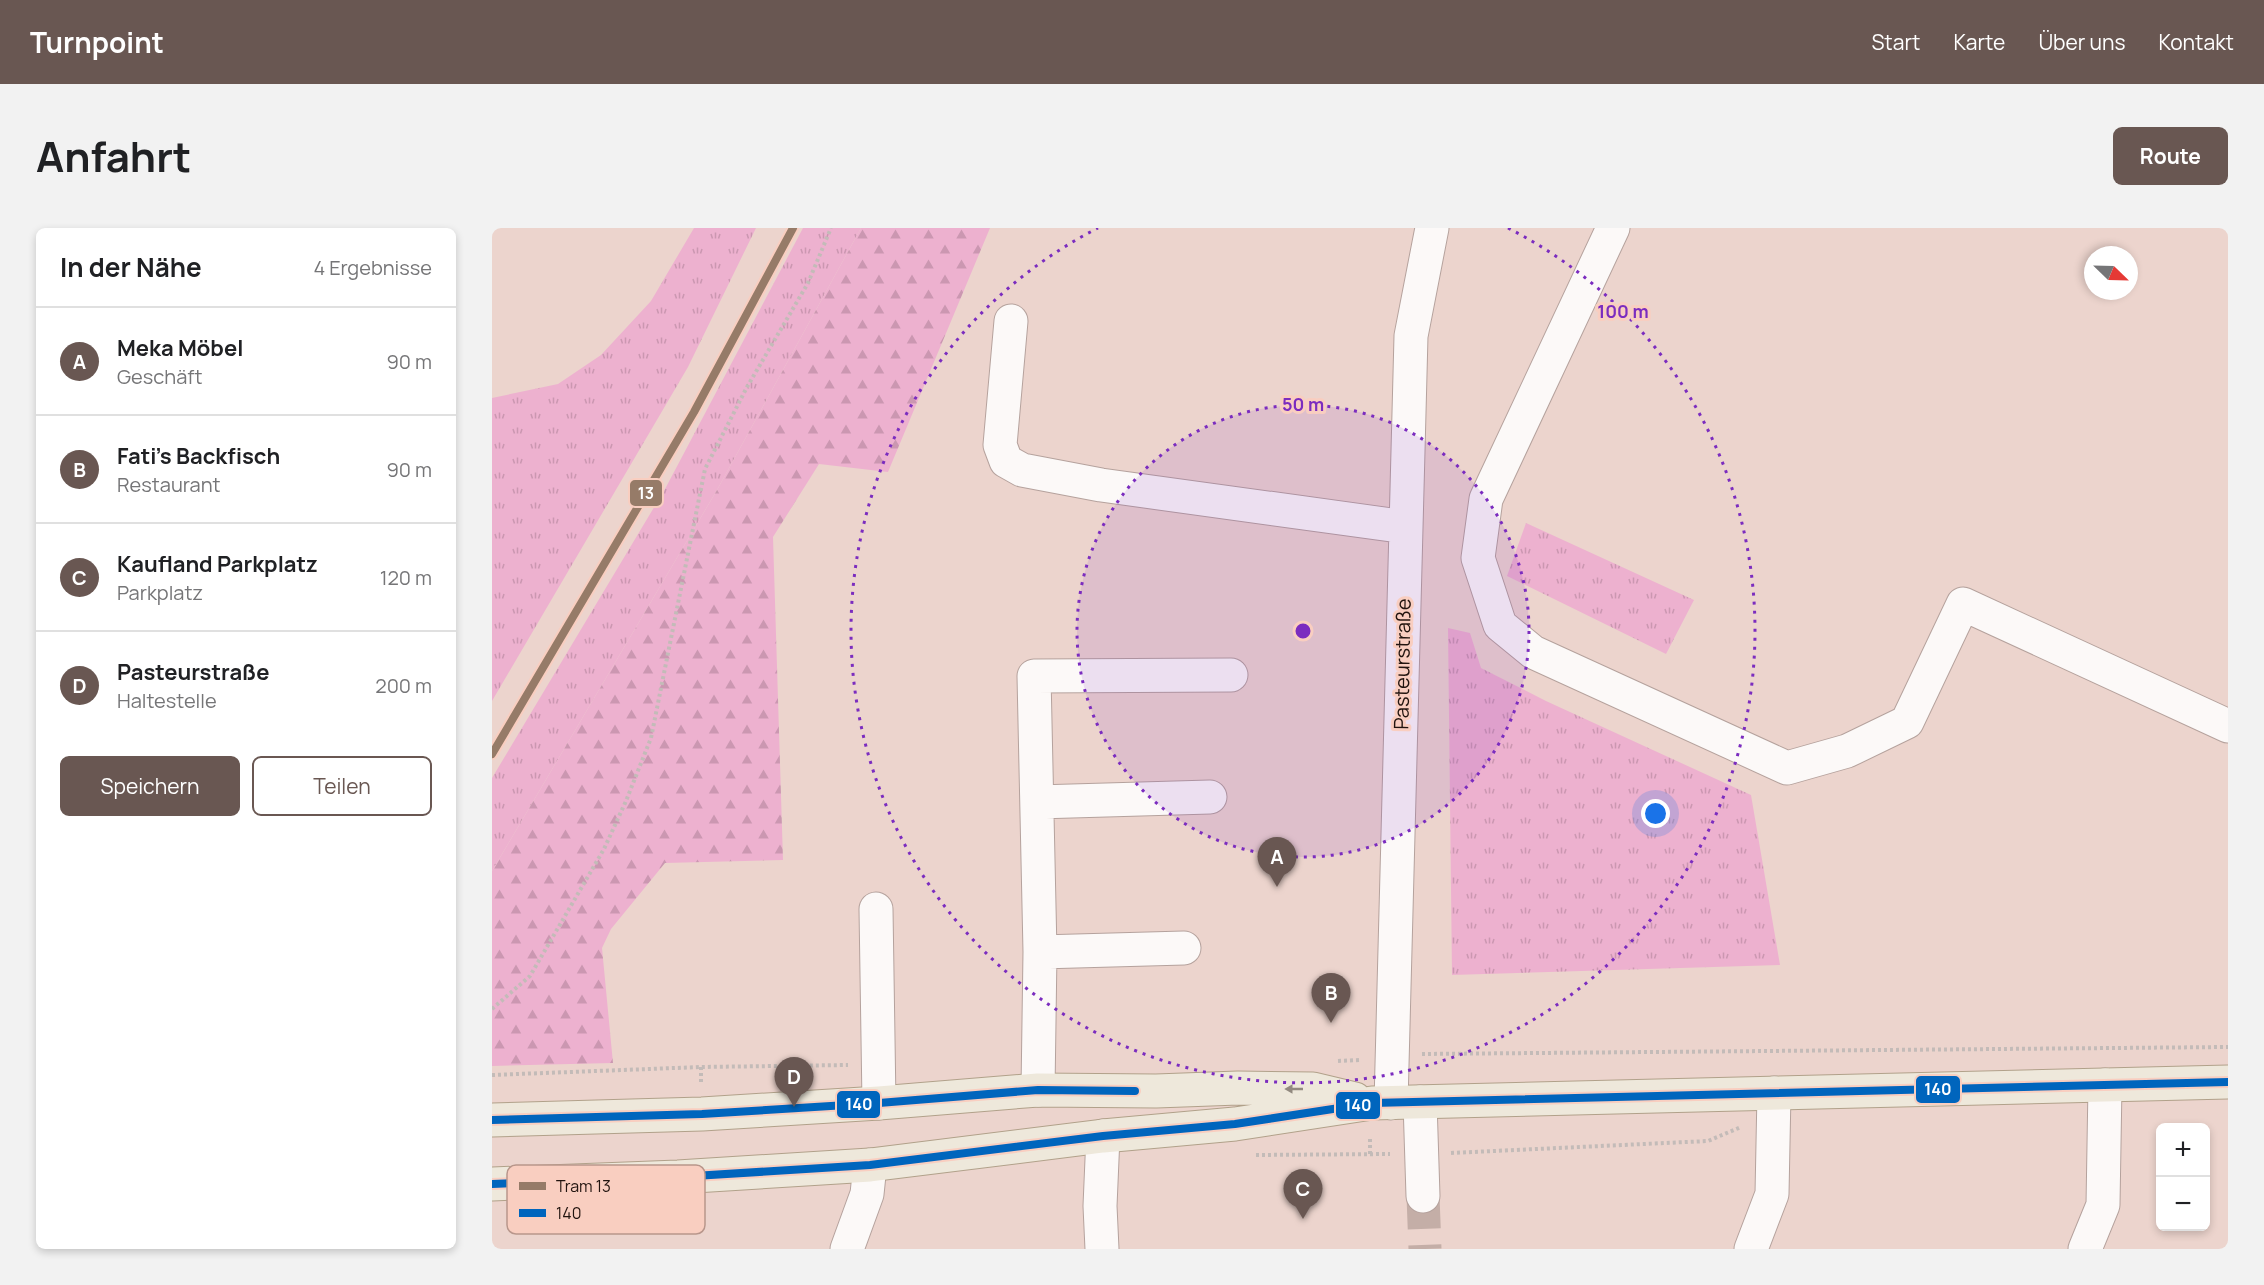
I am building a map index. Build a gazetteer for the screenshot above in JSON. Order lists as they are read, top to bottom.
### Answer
{
  "streets": {
    "street": ["Pasteurstraße"]
  },
  "lines": ["tram line 13", "transit line 140"],
  "legend": ["Tram 13", "140"],
  "north": "bottom right",
  "page": {
    "header": "Turnpoint",
    "nav": [
      "Start",
      "Karte",
      "Über uns",
      "Kontakt"
    ],
    "title": "Anfahrt",
    "buttons": [
      "Route",
      ["Speichern", "Teilen"]
    ],
    "heading": ["In der Nähe", "4 Ergebnisse"],
    "list": [
      {
        "mark": "A",
        "name": "Meka Möbel",
        "note": "Geschäft",
        "value": "90 m"
      },
      {
        "mark": "B",
        "name": "Fati's Backfisch",
        "note": "Restaurant",
        "value": "90 m"
      },
      {
        "mark": "C",
        "name": "Kaufland Parkplatz",
        "note": "Parkplatz",
        "value": "120 m"
      },
      {
        "mark": "D",
        "name": "Pasteurstraße",
        "note": "Haltestelle",
        "value": "200 m"
      }
    ],
    "pins": [
      "A",
      "B",
      "D",
      "C"
    ],
    "map_buttons": ["+", "−"]
  },
  "rings": ["100 m", "50 m"]
}
